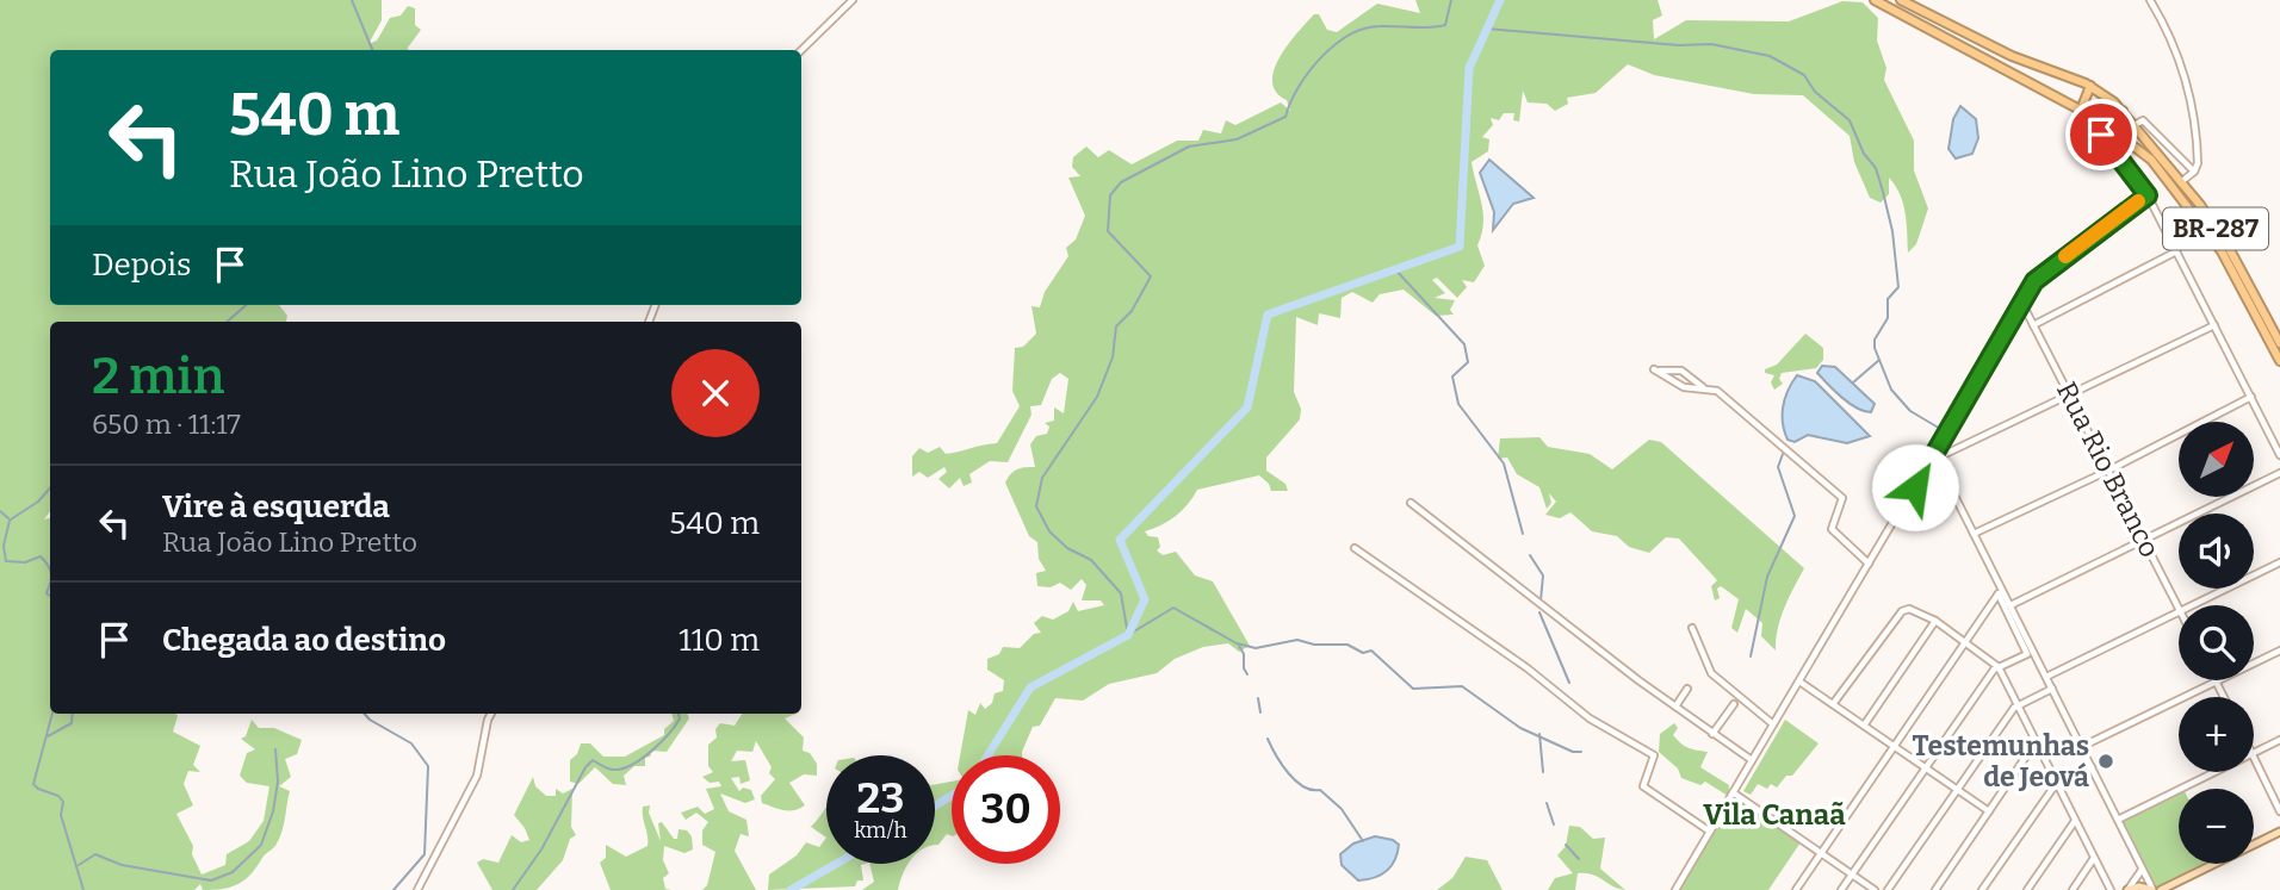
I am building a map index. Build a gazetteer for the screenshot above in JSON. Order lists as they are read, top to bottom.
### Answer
{
  "streets": {
    "highway": ["BR-287"],
    "street": ["Rua Rio Branco"]
  },
  "districts": ["Vila Canaã"],
  "places": ["Testemunhas de Jeová"],
  "north": "top right",
  "page": {
    "turn": ["540 m", "Rua João Lino Pretto"],
    "then": "Depois",
    "heading": ["2 min", "650 m · 11:17"],
    "map_buttons": ["+", "−"],
    "list": [
      {
        "name": "Vire à esquerda",
        "note": "Rua João Lino Pretto",
        "value": "540 m"
      },
      {
        "name": "Chegada ao destino",
        "value": "110 m"
      }
    ],
    "speed": "23 km/h",
    "limit": "30"
  }
}
